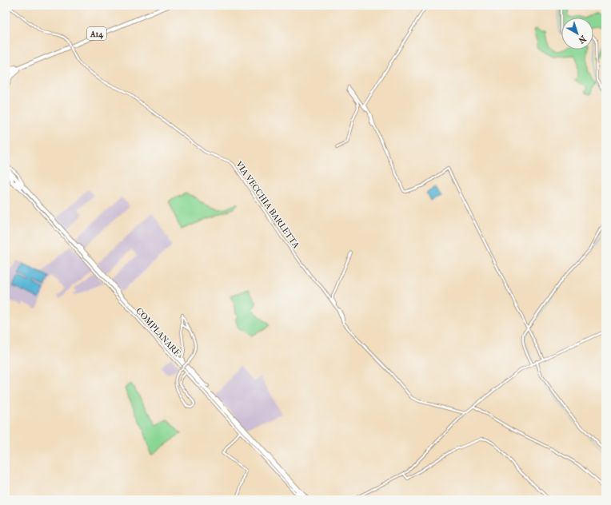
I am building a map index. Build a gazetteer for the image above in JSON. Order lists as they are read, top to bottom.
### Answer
{
  "streets": {
    "highway": ["A14"],
    "street": ["VIA VECCHIA BARLETTA", "COMPLANARE"]
  },
  "north": "bottom right"
}
